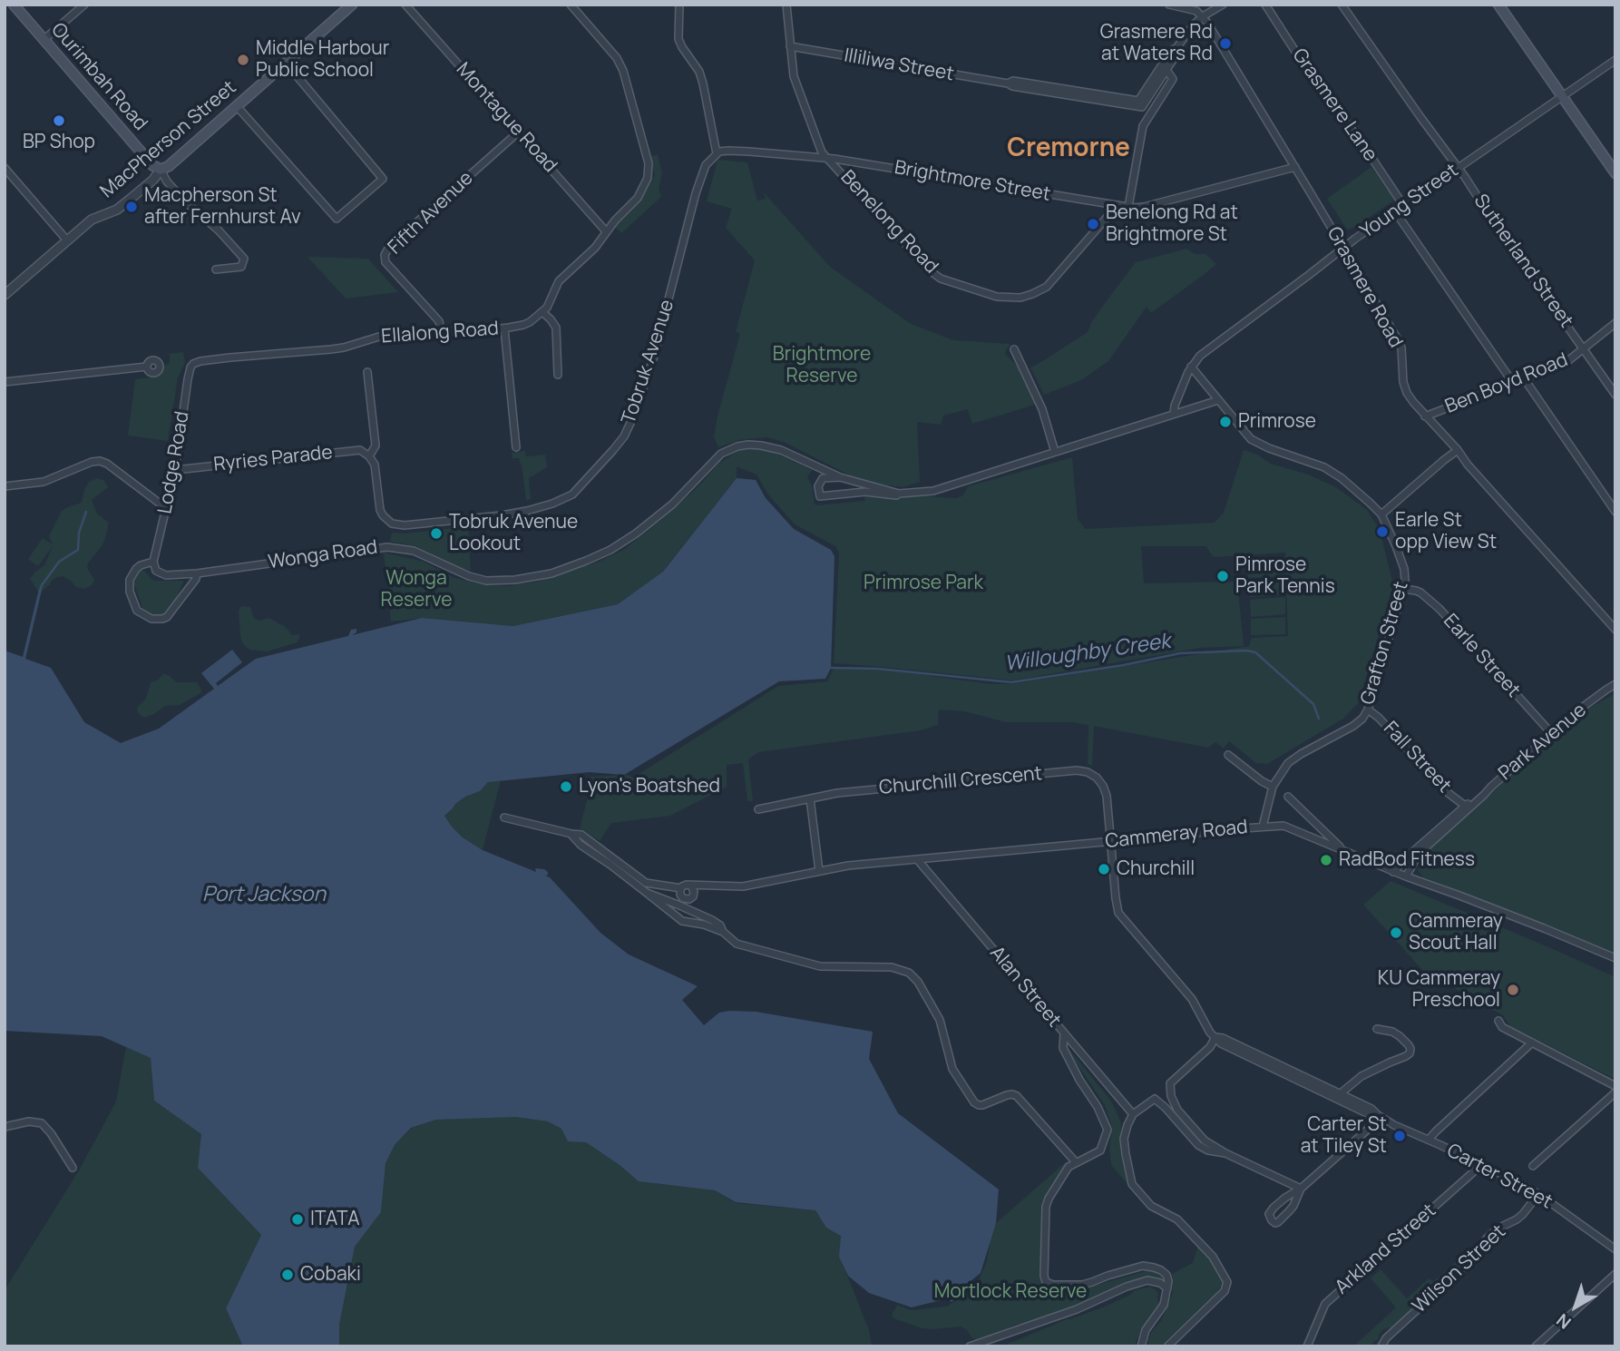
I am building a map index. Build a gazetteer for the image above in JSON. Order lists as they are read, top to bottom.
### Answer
{
  "streets": {
    "main road": ["Ourimbah Road", "MacPherson Street"],
    "street": [
      "Illiliwa Street",
      "Grasmere Lane",
      "Montague Road",
      "Brightmore Street",
      "Young Street",
      "Fifth Avenue",
      "Benelong Road",
      "Sutherland Street",
      "Grasmere Road",
      "Ellalong Road",
      "Tobruk Avenue",
      "Ben Boyd Road",
      "Ryries Parade",
      "Lodge Road",
      "Wonga Road",
      "Grafton Street",
      "Earle Street",
      "Park Avenue",
      "Fall Street",
      "Churchill Crescent",
      "Cammeray Road",
      "Alan Street",
      "Carter Street",
      "Arkland Street",
      "Wilson Street"
    ]
  },
  "crossings": [
    ["Illiliwa Street", "Benelong Road"],
    ["Illiliwa Street", "Grasmere Road"],
    ["Ourimbah Road", "MacPherson Street"],
    ["Grasmere Lane", "Young Street"],
    ["Montague Road", "Fifth Avenue"],
    ["Brightmore Street", "Benelong Road"],
    ["Brightmore Street", "Tobruk Avenue"],
    ["Young Street", "Sutherland Street"],
    ["Young Street", "Grasmere Road"],
    ["Fifth Avenue", "Ellalong Road"],
    ["Sutherland Street", "Ben Boyd Road"],
    ["Grasmere Road", "Ben Boyd Road"],
    ["Ellalong Road", "Lodge Road"],
    ["Tobruk Avenue", "Ryries Parade"],
    ["Ryries Parade", "Lodge Road"],
    ["Lodge Road", "Wonga Road"],
    ["Grafton Street", "Earle Street"],
    ["Grafton Street", "Fall Street"],
    ["Grafton Street", "Cammeray Road"],
    ["Earle Street", "Park Avenue"],
    ["Park Avenue", "Fall Street"],
    ["Park Avenue", "Cammeray Road"],
    ["Churchill Crescent", "Cammeray Road"],
    ["Churchill Crescent", "Carter Street"],
    ["Cammeray Road", "Alan Street"],
    ["Cammeray Road", "Carter Street"],
    ["Carter Street", "Arkland Street"],
    ["Carter Street", "Wilson Street"]
  ],
  "districts": ["Cremorne"],
  "water": ["Willoughby Creek", "Port Jackson"],
  "parks": [
    "Brightmore Reserve",
    "Wonga Reserve",
    "Primrose Park",
    "Mortlock Reserve"
  ],
  "places": [
    "Grasmere Rd at Waters Rd",
    "Middle Harbour Public School",
    "BP Shop",
    "Macpherson St after Fernhurst Av",
    "Benelong Rd at Brightmore St",
    "Primrose",
    "Earle St opp View St",
    "Tobruk Avenue Lookout",
    "Pimrose Park Tennis",
    "Lyon's Boatshed",
    "RadBod Fitness",
    "Churchill",
    "Cammeray Scout Hall",
    "KU Cammeray Preschool",
    "Carter St at Tiley St",
    "ITATA",
    "Cobaki"
  ],
  "north": "bottom left"
}
